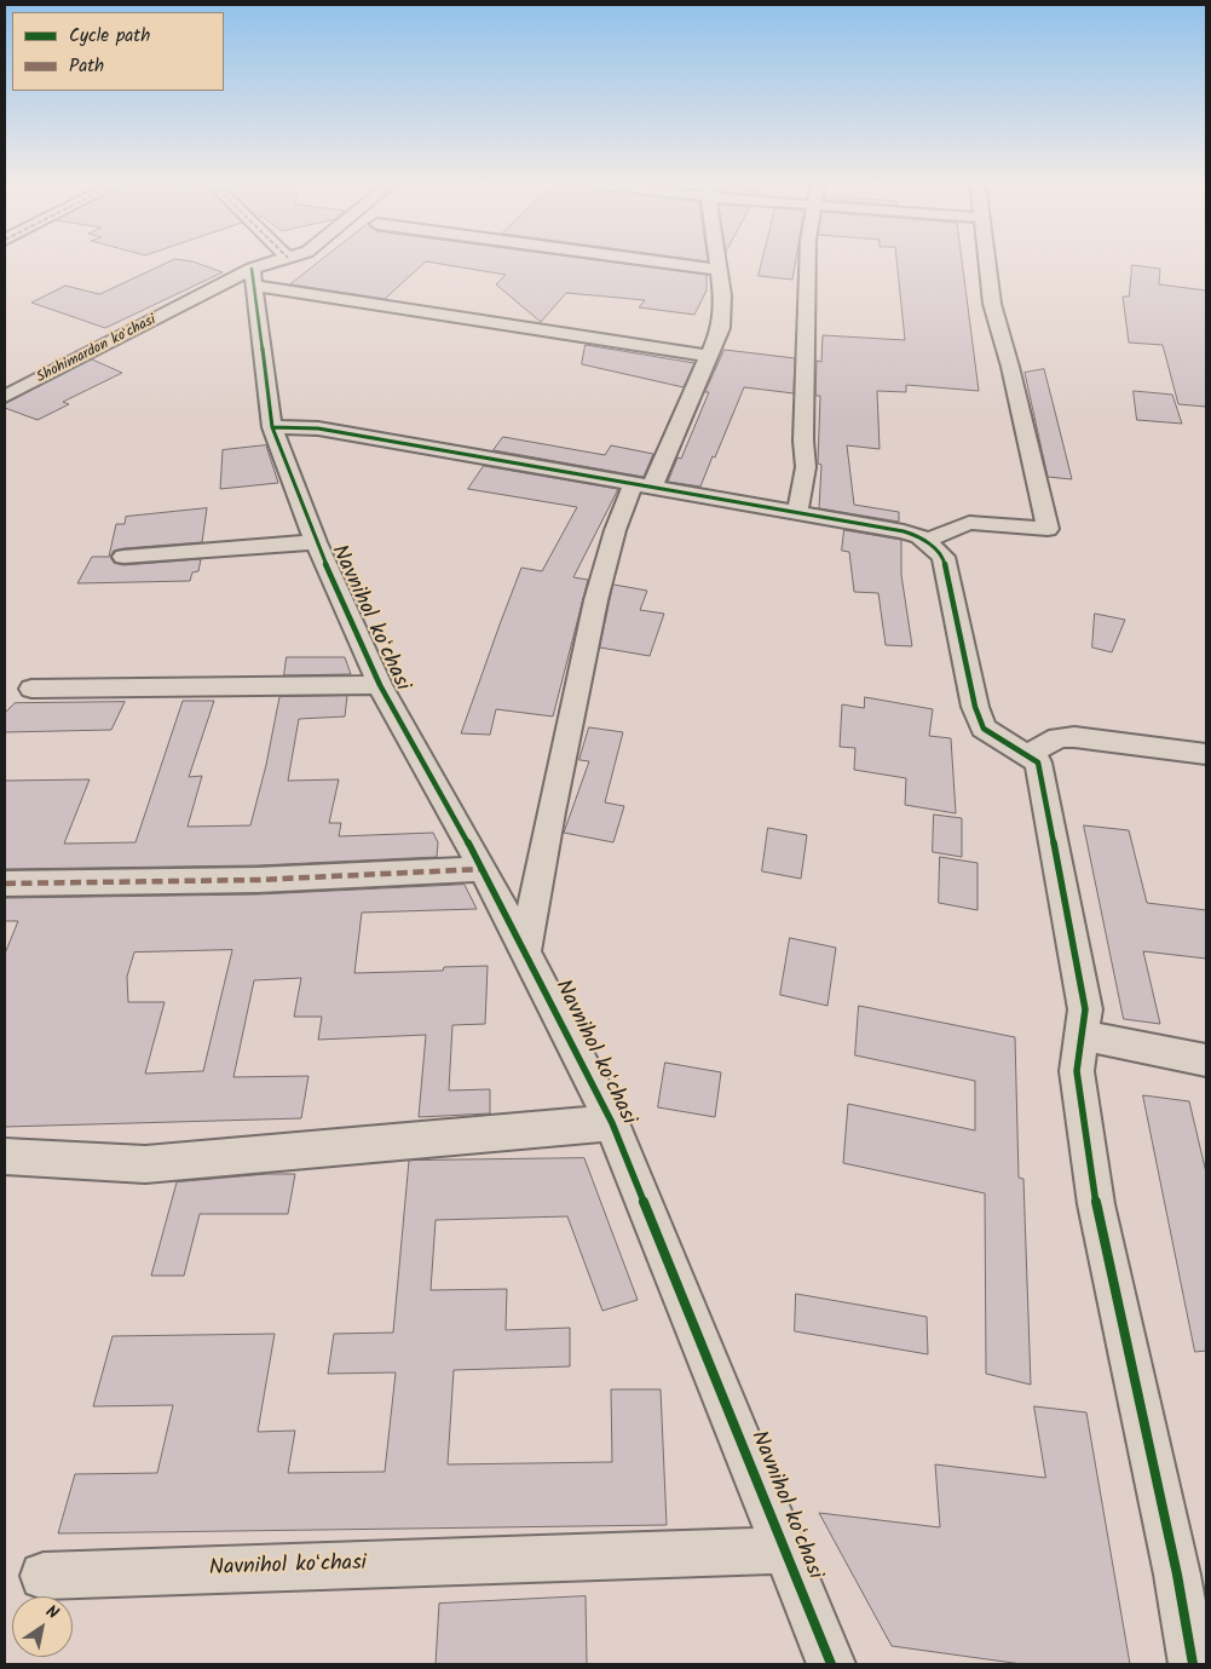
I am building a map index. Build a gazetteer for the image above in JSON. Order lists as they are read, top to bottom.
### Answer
{
  "streets": {
    "street": ["Shohimardon koʻchasi", "Navnihol koʻchasi"]
  },
  "legend": ["Cycle path", "Path"],
  "north": "top right"
}
